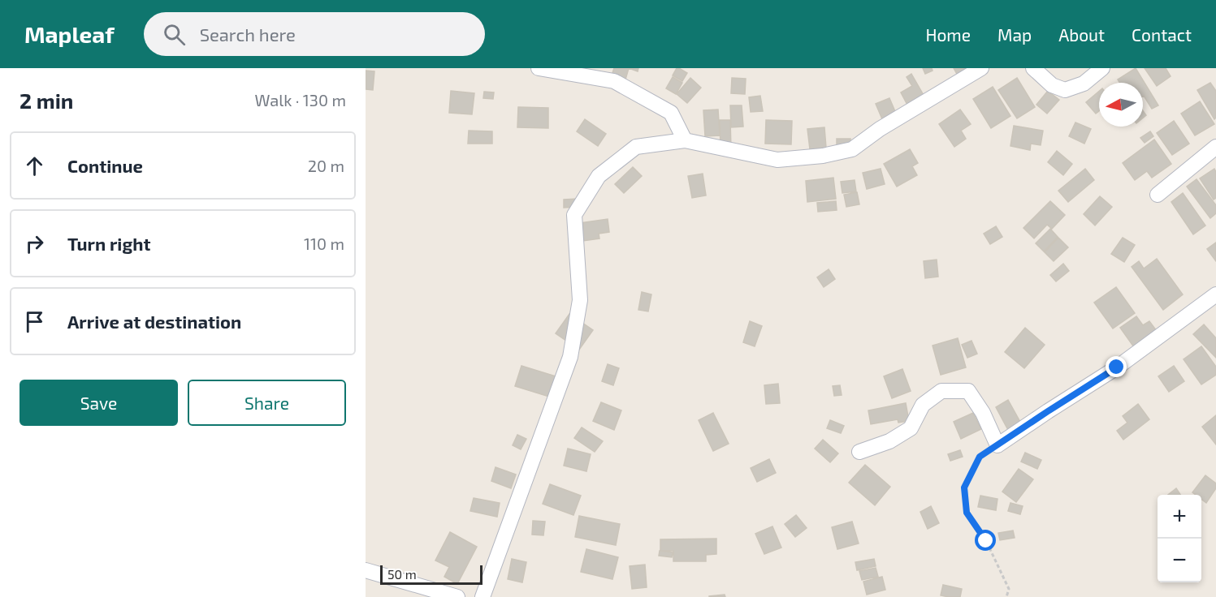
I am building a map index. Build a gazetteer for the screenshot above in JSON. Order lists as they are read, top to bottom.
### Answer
{
  "scale_bar": "50 m",
  "north": "left",
  "page": {
    "header": "Mapleaf",
    "search": "Search here",
    "nav": [
      "Home",
      "Map",
      "About",
      "Contact"
    ],
    "heading": ["2 min", "Walk · 130 m"],
    "list": [
      ["Continue", "20 m"],
      ["Turn right", "110 m"],
      "Arrive at destination"
    ],
    "buttons": ["Save", "Share"],
    "map_buttons": ["+", "−"],
    "scale": "50 m"
  }
}
